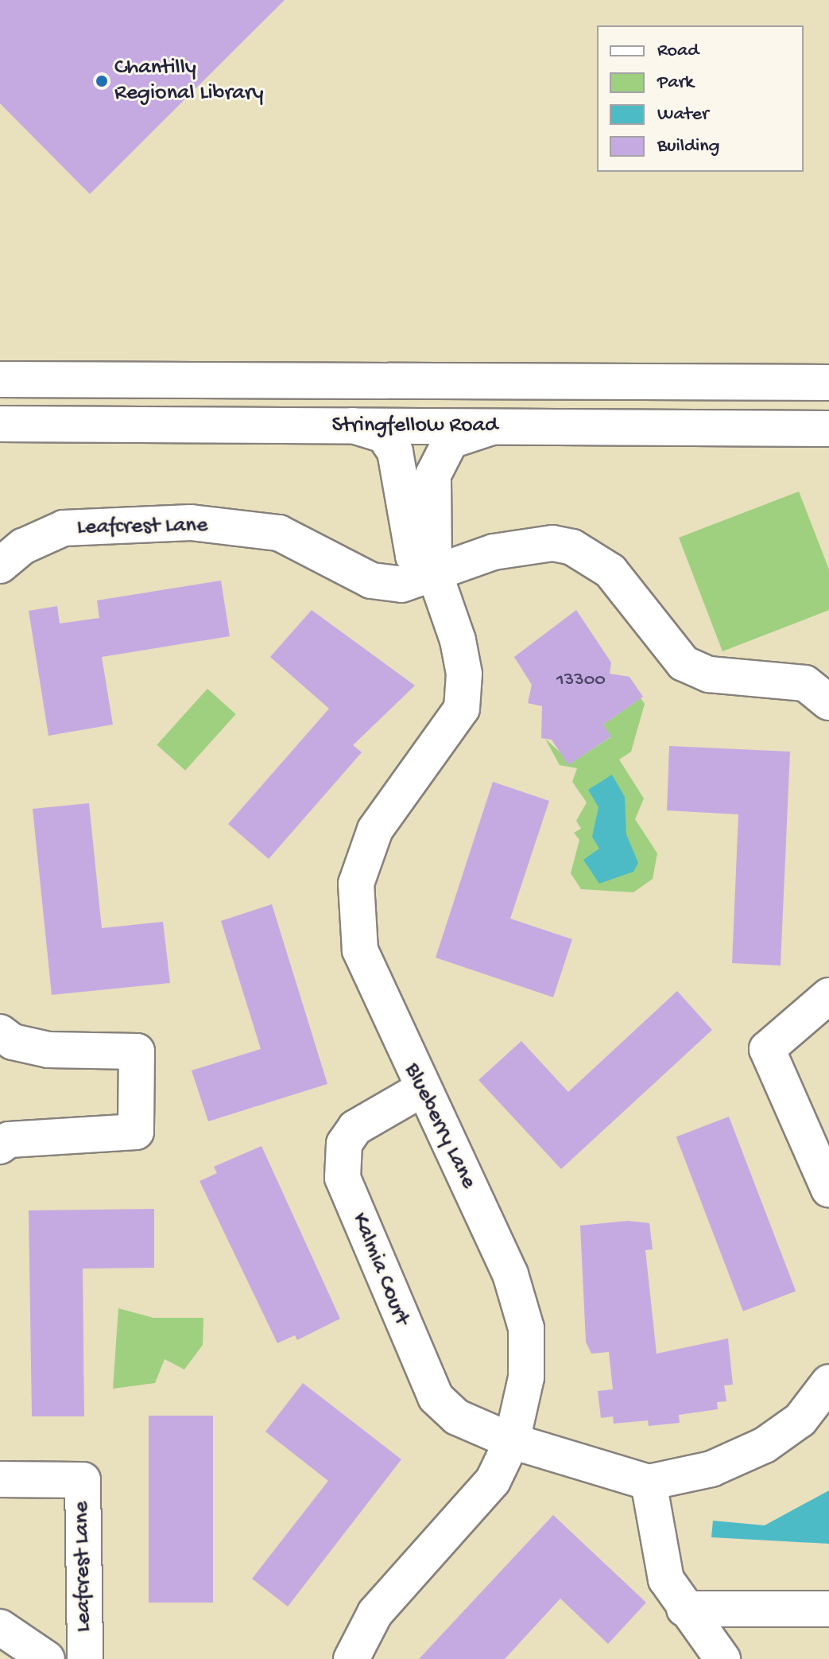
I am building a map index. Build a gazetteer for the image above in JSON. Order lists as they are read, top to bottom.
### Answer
{
  "streets": {
    "street": [
      "Stringfellow Road",
      "Leafcrest Lane",
      "Blueberry Lane",
      "Kalmia Court"
    ]
  },
  "crossings": [
    ["Stringfellow Road", "Blueberry Lane"],
    ["Leafcrest Lane", "Blueberry Lane"],
    ["Blueberry Lane", "Kalmia Court"]
  ],
  "places": ["Chantilly Regional Library"],
  "house_numbers": ["13300"],
  "legend": [
    "Road",
    "Park",
    "Water",
    "Building"
  ]
}
